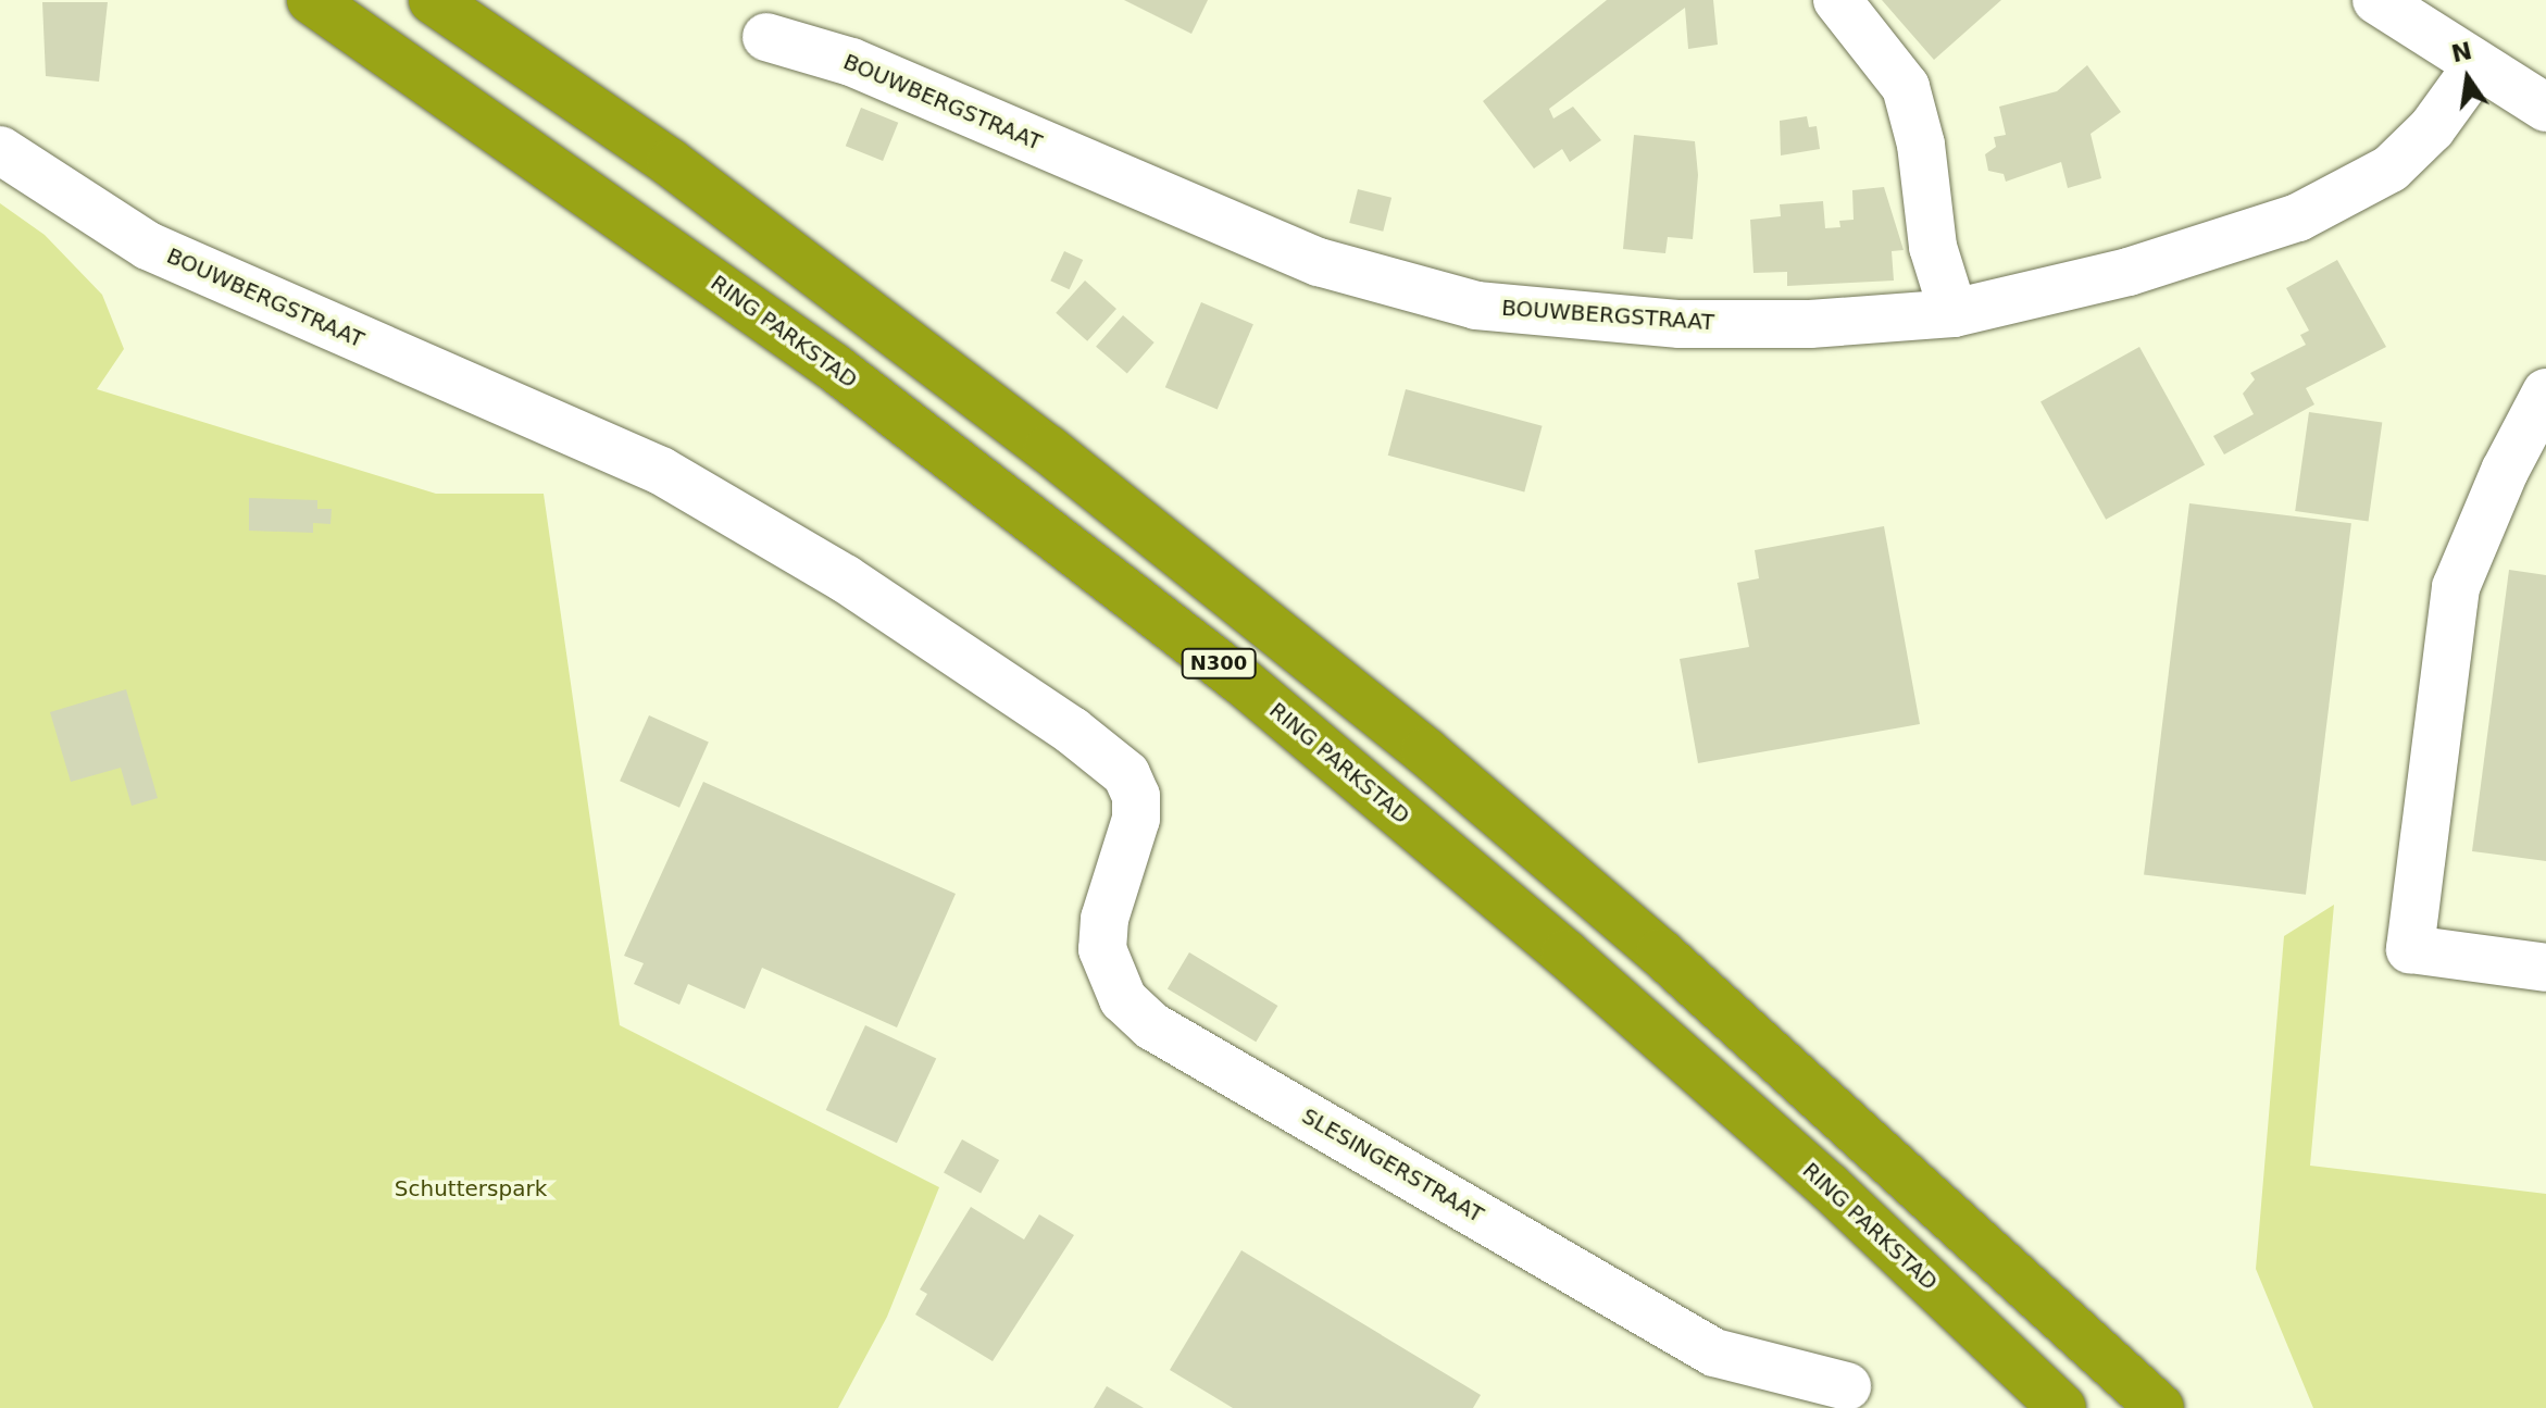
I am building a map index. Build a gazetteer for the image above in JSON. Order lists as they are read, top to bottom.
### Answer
{
  "streets": {
    "highway": ["RING PARKSTAD", "N300"],
    "street": ["BOUWBERGSTRAAT", "SLESINGERSTRAAT"]
  },
  "crossings": [
    ["BOUWBERGSTRAAT", "SLESINGERSTRAAT"]
  ],
  "parks": ["Schutterspark"],
  "north": "top"
}
